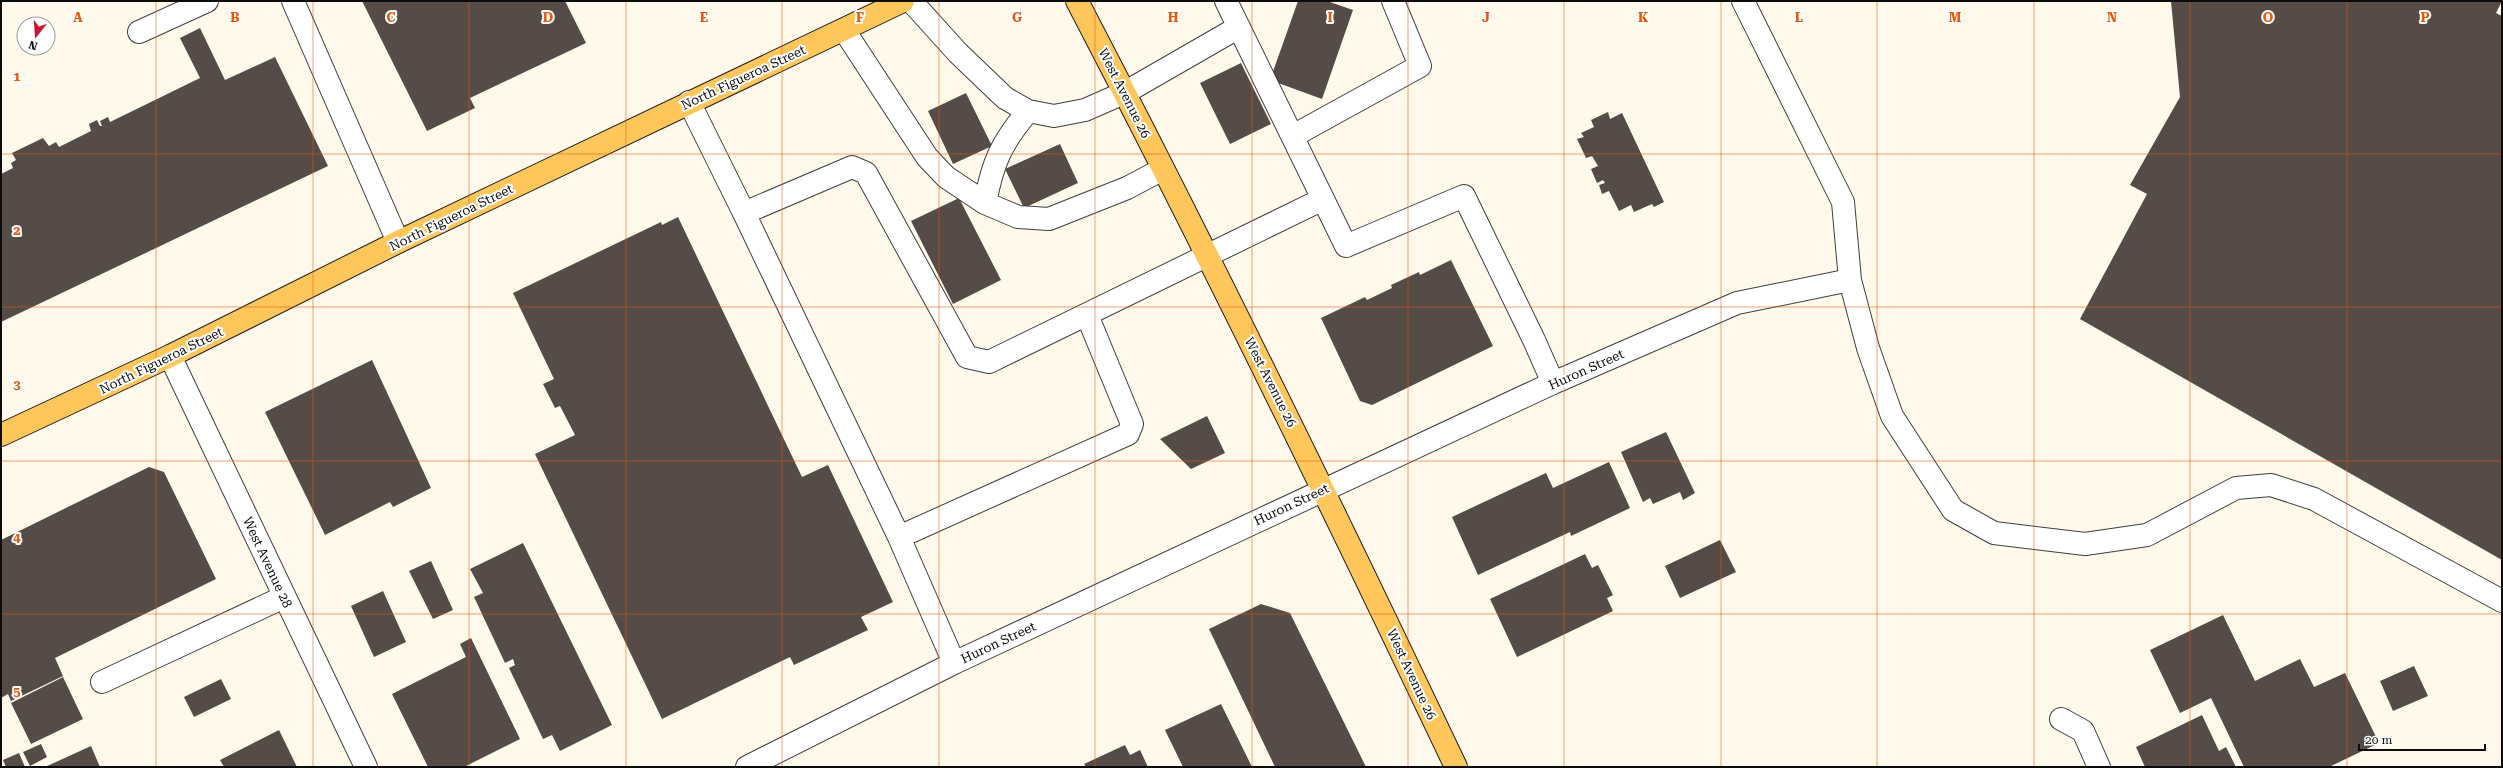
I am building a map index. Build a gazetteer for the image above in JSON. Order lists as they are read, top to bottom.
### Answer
{
  "streets": {
    "main road": ["North Figueroa Street", "West Avenue 26"],
    "street": ["Huron Street", "West Avenue 28"]
  },
  "crossings": [
    ["North Figueroa Street", "West Avenue 28"],
    ["West Avenue 26", "Huron Street"]
  ],
  "scale_bar": "20 m",
  "north": "bottom",
  "grid": {
    "columns": [
      "A",
      "B",
      "C",
      "D",
      "E",
      "F",
      "G",
      "H",
      "I",
      "J",
      "K",
      "L",
      "M",
      "N",
      "O",
      "P"
    ],
    "rows": [
      "1",
      "2",
      "3",
      "4",
      "5"
    ]
  }
}
